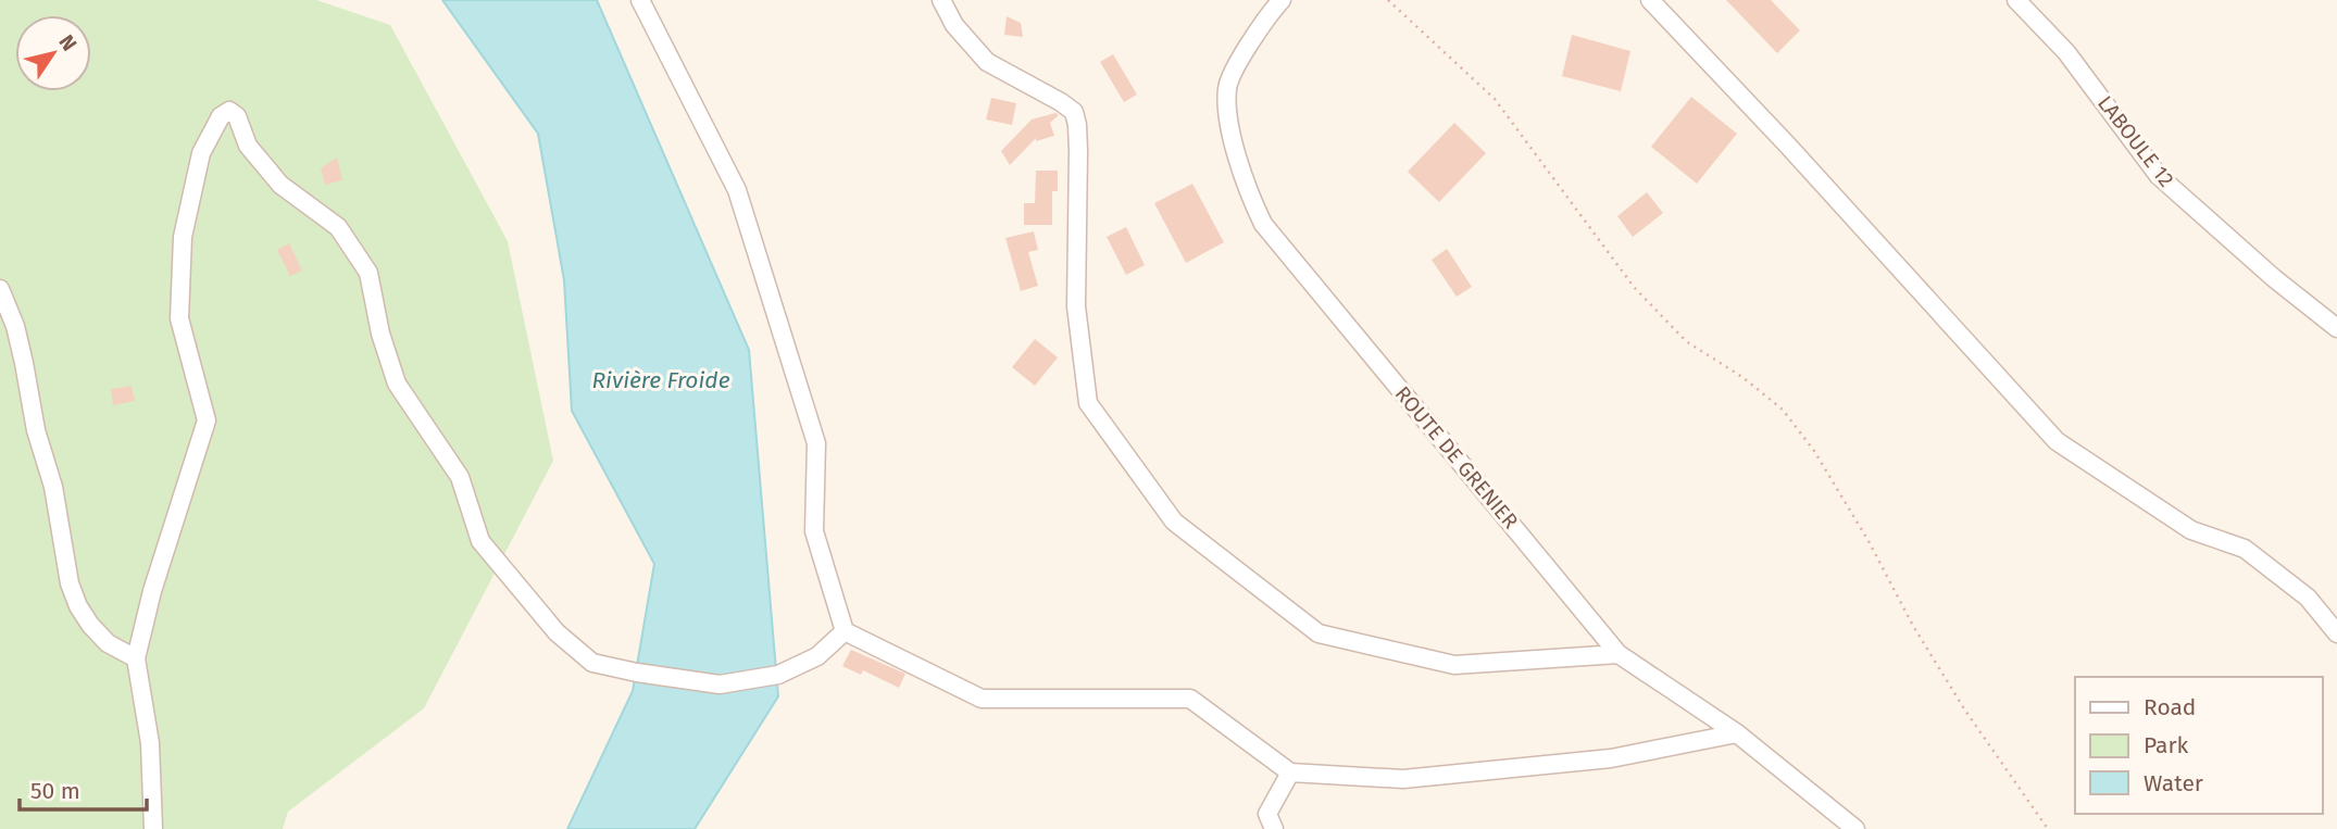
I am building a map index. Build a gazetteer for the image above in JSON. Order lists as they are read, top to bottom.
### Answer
{
  "streets": {
    "street": ["LABOULE 12", "ROUTE DE GRENIER"]
  },
  "water": ["Rivière Froide"],
  "legend": ["Road", "Park", "Water"],
  "scale_bar": "50 m",
  "north": "top right"
}
